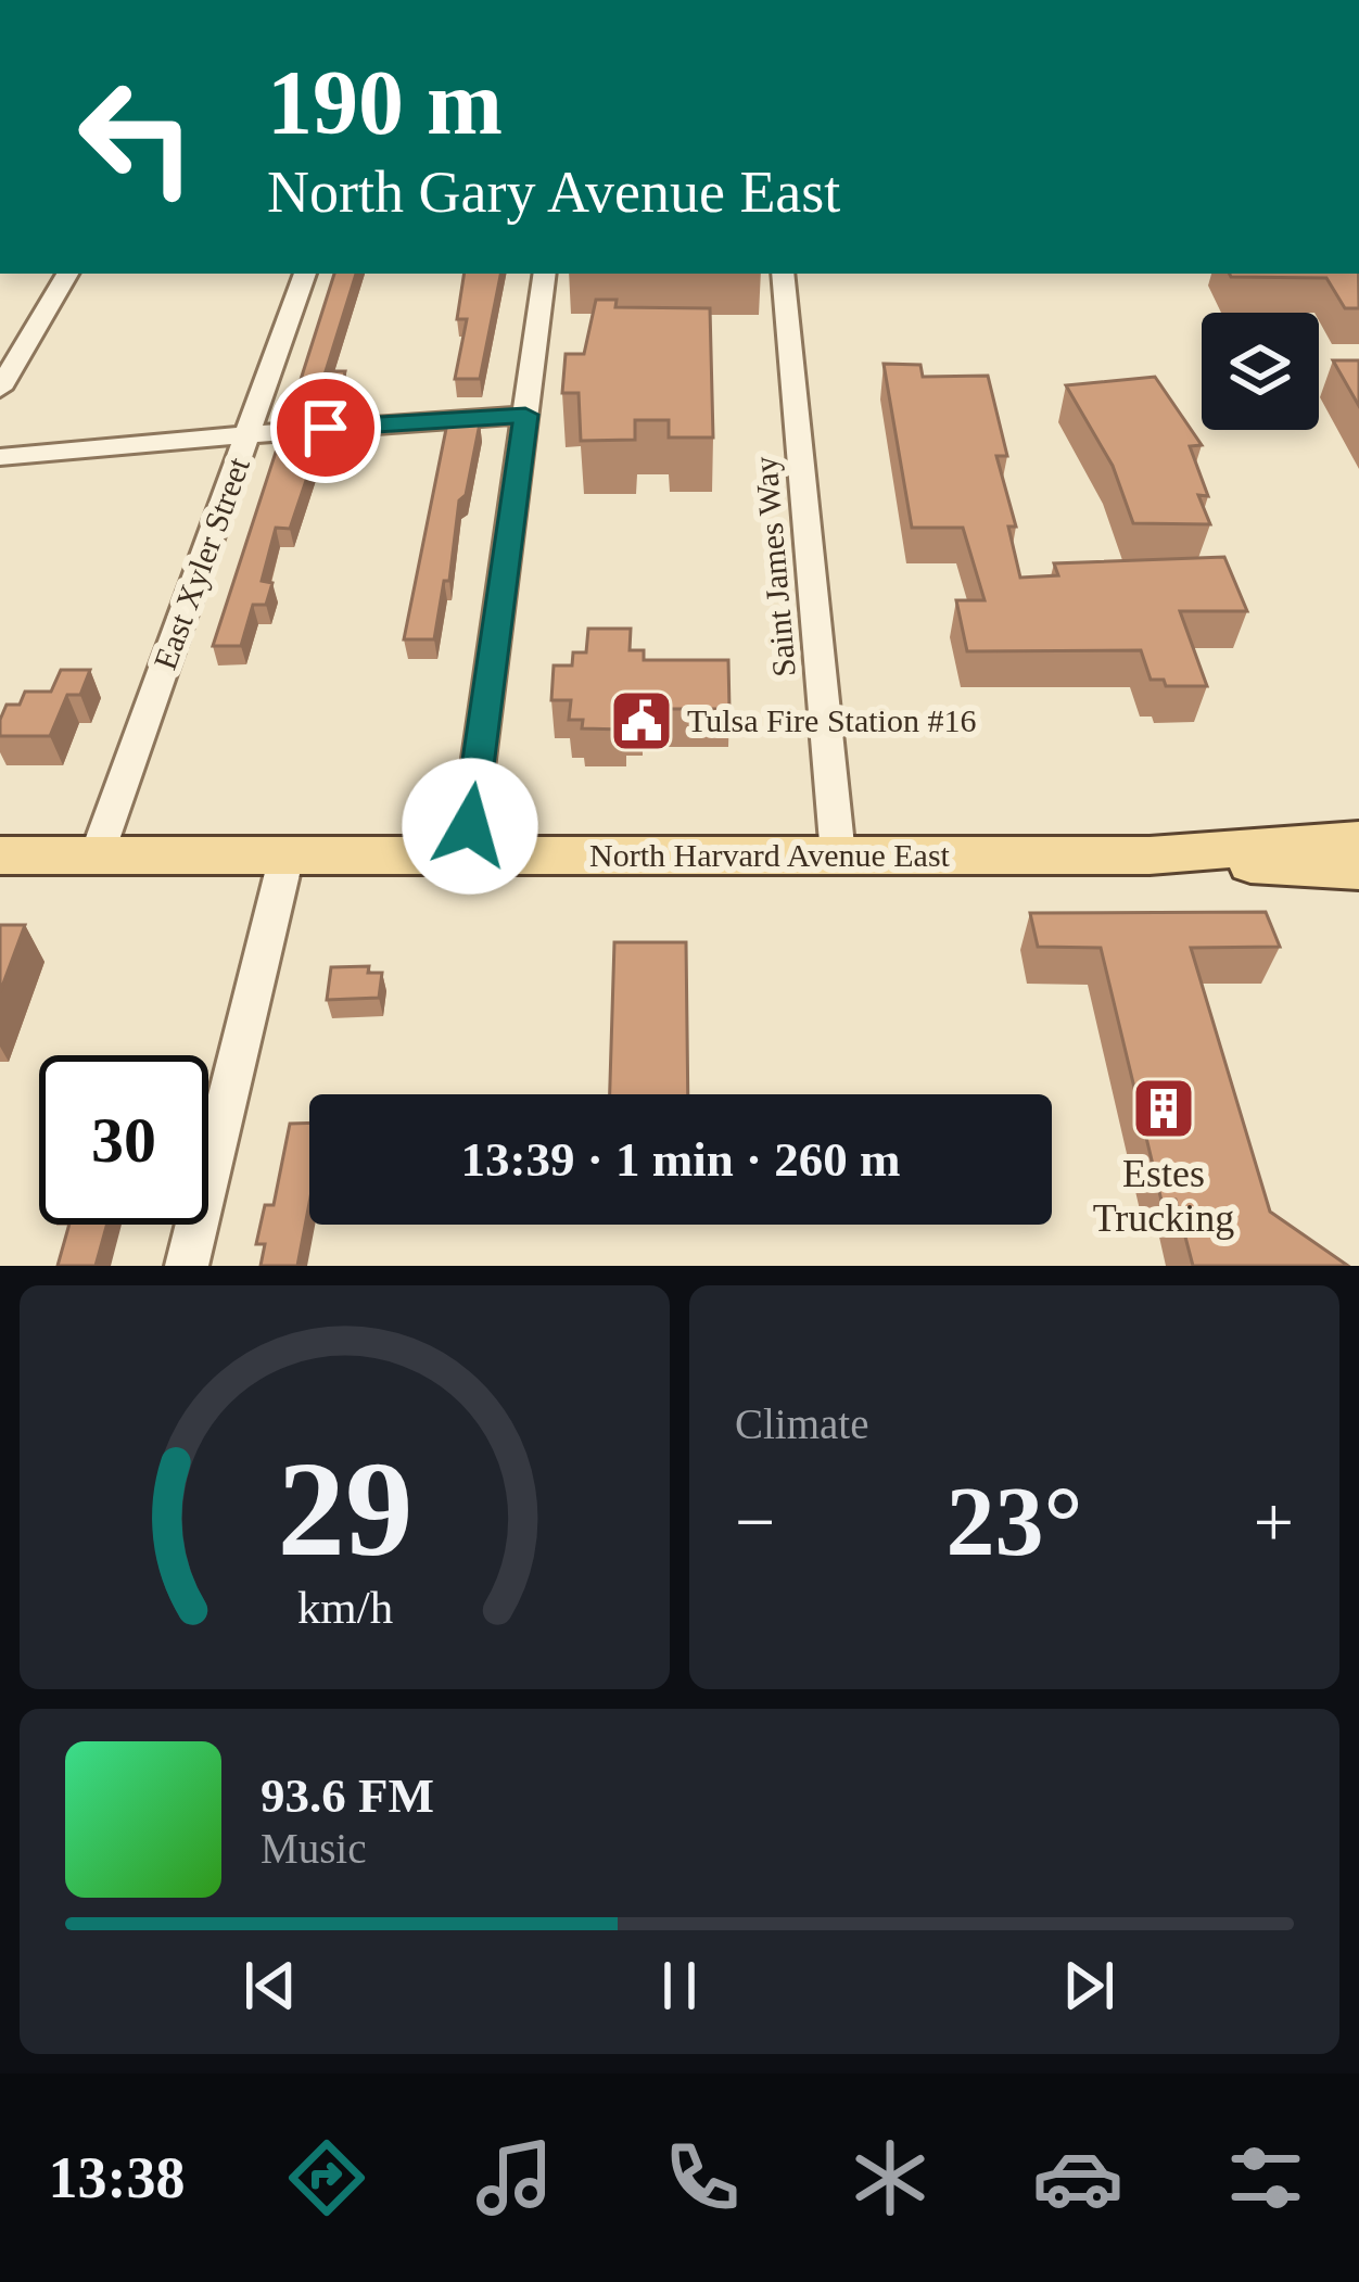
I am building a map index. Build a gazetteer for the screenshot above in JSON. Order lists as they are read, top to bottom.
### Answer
{
  "streets": {
    "main road": ["North Harvard Avenue East"],
    "street": ["East Xyler Street", "Saint James Way"]
  },
  "crossings": [
    ["East Xyler Street", "North Harvard Avenue East"],
    ["Saint James Way", "North Harvard Avenue East"]
  ],
  "places": {
    "public building": ["Tulsa Fire Station #16"],
    "building": ["Estes Trucking"]
  },
  "page": {
    "turn": ["190 m", "North Gary Avenue East"],
    "limit": "30",
    "trip": "13:39 · 1 min · 260 m",
    "tile": "Climate",
    "heat": ["−", "23°", "+"],
    "song": ["93.6 FM", "Music"],
    "tabs": "13:38",
    "gauge": ["29", "km/h"]
  }
}
